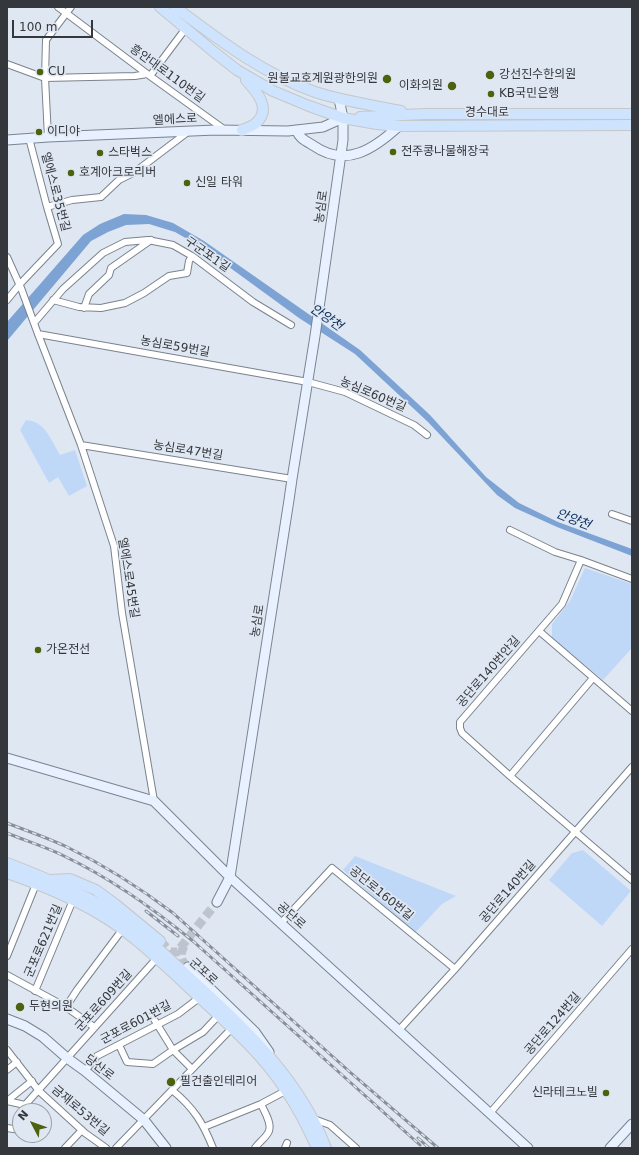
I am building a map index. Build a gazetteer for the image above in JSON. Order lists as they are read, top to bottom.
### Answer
{
  "streets": {
    "main road": ["경수대로", "군포로"],
    "street": [
      "흥안대로110번길",
      "엘에스로",
      "엘에스로35번길",
      "농심로",
      "구군포1길",
      "농심로59번길",
      "농심로60번길",
      "농심로47번길",
      "엘에스로45번길",
      "공단로140번안길",
      "공단로140번길",
      "공단로160번길",
      "공단로",
      "군포로621번길",
      "군포로609번길",
      "군포로601번길",
      "공단로124번길",
      "당산로",
      "금재로53번길"
    ]
  },
  "crossings": [
    ["흥안대로110번길", "엘에스로"],
    ["경수대로", "엘에스로"],
    ["경수대로", "농심로"],
    ["엘에스로", "엘에스로35번길"],
    ["엘에스로", "농심로"],
    ["엘에스로35번길", "엘에스로45번길"],
    ["농심로", "농심로59번길"],
    ["농심로", "농심로60번길"],
    ["농심로", "농심로47번길"],
    ["농심로", "공단로"],
    ["구군포1길", "엘에스로45번길"],
    ["농심로59번길", "농심로60번길"],
    ["농심로59번길", "엘에스로45번길"],
    ["농심로47번길", "엘에스로45번길"],
    ["엘에스로45번길", "공단로"],
    ["공단로140번안길", "공단로140번길"],
    ["공단로140번길", "공단로160번길"],
    ["공단로140번길", "공단로"],
    ["공단로160번길", "공단로"],
    ["공단로", "공단로124번길"],
    ["군포로621번길", "군포로"],
    ["군포로", "군포로609번길"],
    ["군포로", "군포로601번길"],
    ["군포로609번길", "당산로"],
    ["군포로609번길", "금재로53번길"],
    ["군포로601번길", "당산로"]
  ],
  "water": ["안양천"],
  "places": [
    "CU",
    "강선진수한의원",
    "원불교호계원광한의원",
    "이화의원",
    "KB국민은행",
    "이디야",
    "전주콩나물해장국",
    "스타벅스",
    "호계아크로리버",
    "신일 타워",
    "가온전선",
    "두현의원",
    "필건출인테리어",
    "신라테크노빌"
  ],
  "scale_bar": "100 m",
  "north": "top left"
}
